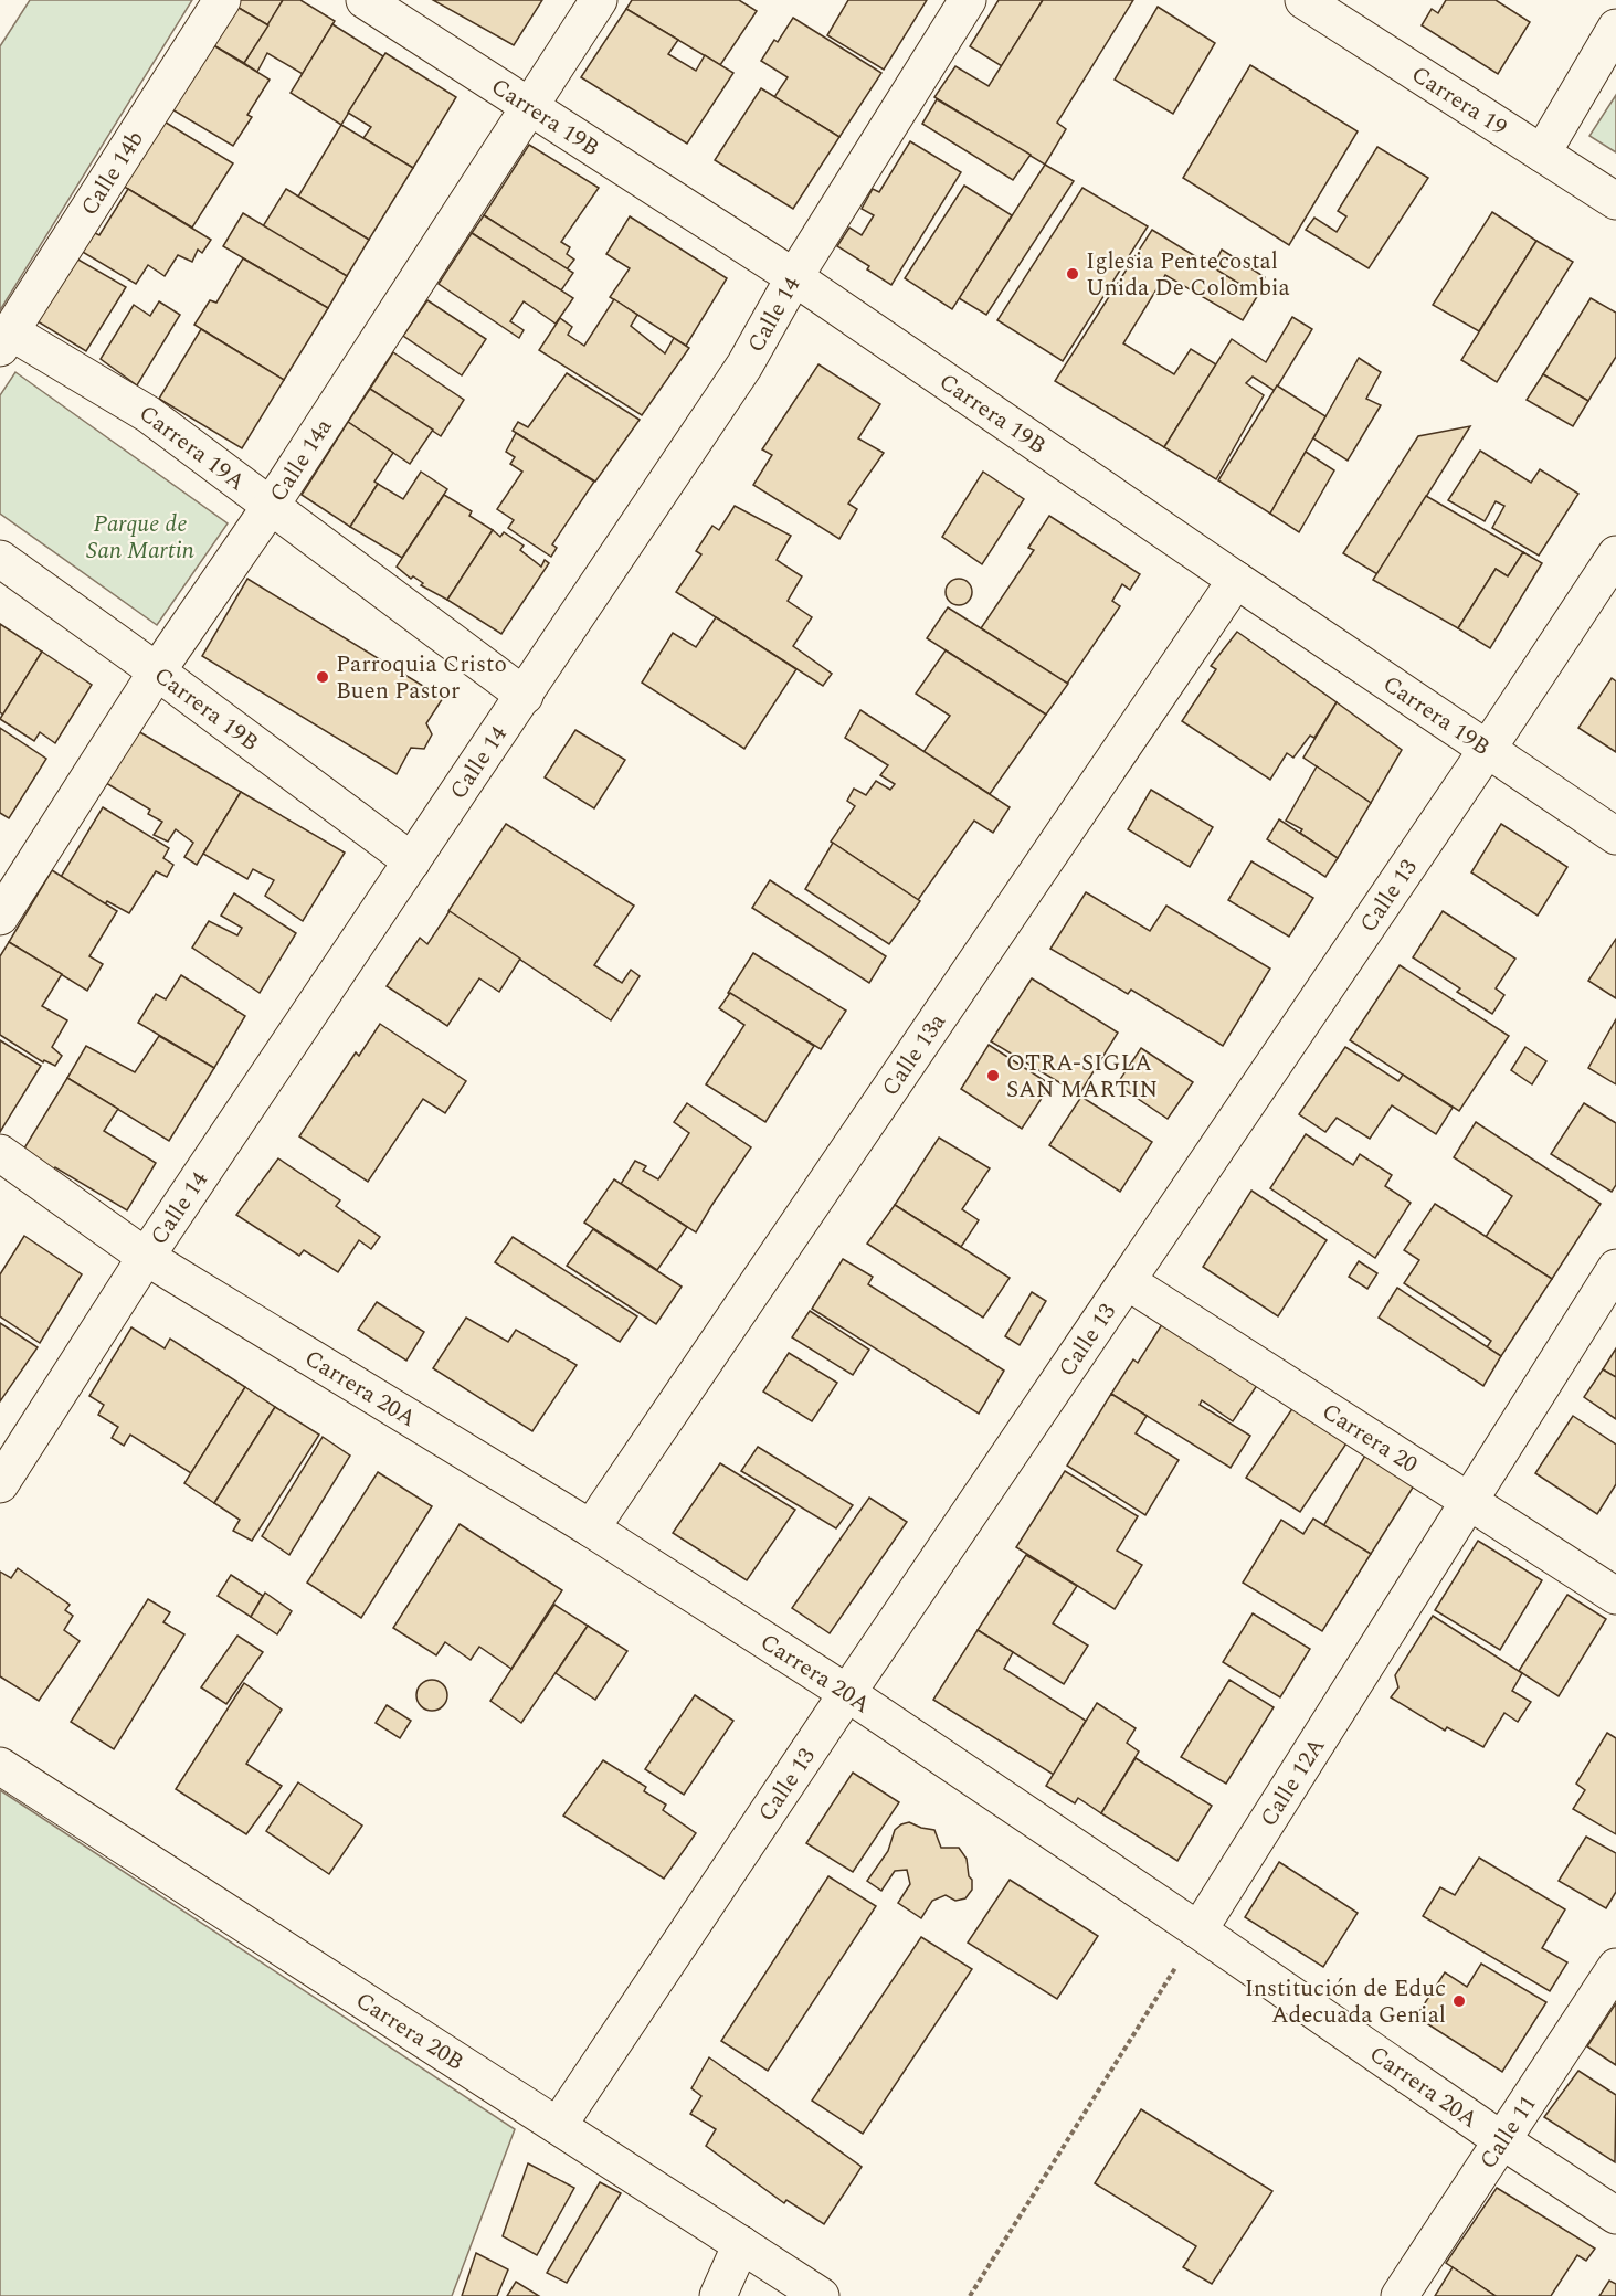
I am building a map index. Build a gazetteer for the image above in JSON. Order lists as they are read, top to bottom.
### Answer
{
  "streets": {
    "street": [
      "Carrera 19",
      "Carrera 19B",
      "Calle 14b",
      "Calle 14",
      "Carrera 19A",
      "Calle 14a",
      "Calle 13",
      "Calle 13a",
      "Carrera 20A",
      "Carrera 20",
      "Calle 12A",
      "Carrera 20B",
      "Calle 11"
    ]
  },
  "crossings": [
    ["Carrera 19B", "Calle 14"],
    ["Carrera 19B", "Calle 14a"],
    ["Carrera 19B", "Calle 13"],
    ["Carrera 19B", "Calle 13a"],
    ["Calle 14b", "Carrera 19A"],
    ["Calle 14", "Carrera 19A"],
    ["Calle 14", "Carrera 20A"],
    ["Carrera 19A", "Calle 14a"],
    ["Calle 13", "Carrera 20A"],
    ["Calle 13", "Carrera 20"],
    ["Calle 13", "Carrera 20B"],
    ["Calle 13a", "Carrera 20A"],
    ["Carrera 20A", "Calle 12A"],
    ["Carrera 20A", "Calle 11"],
    ["Carrera 20", "Calle 12A"]
  ],
  "parks": ["Parque de San Martin"],
  "places": [
    "Iglesia Pentecostal Unida De Colombia",
    "Parroquia Cristo Buen Pastor",
    "OTRA-SIGLA SAN MARTIN",
    "Institución de Educ Adecuada Genial"
  ]
}
